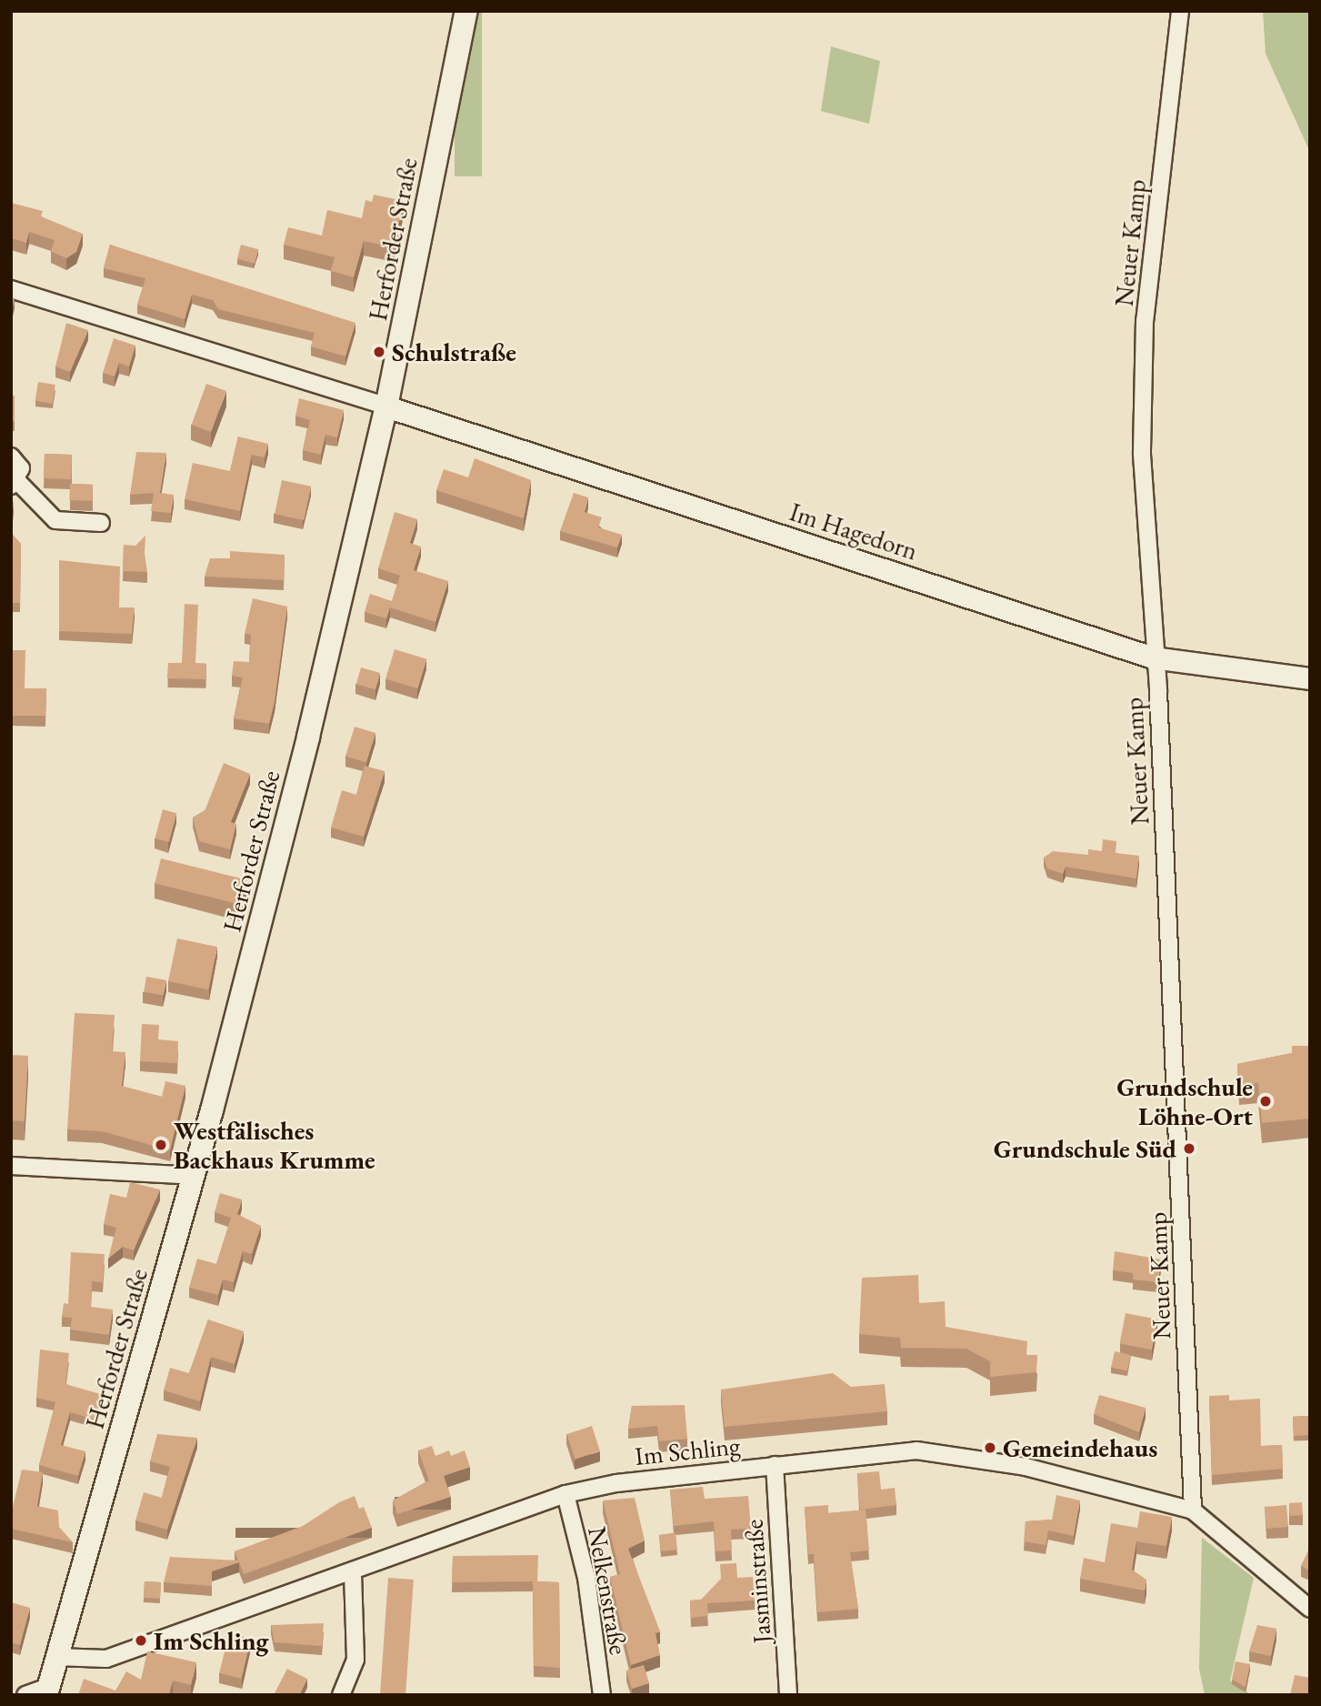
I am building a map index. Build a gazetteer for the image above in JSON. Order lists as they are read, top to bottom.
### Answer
{
  "streets": {
    "main road": ["Herforder Straße"],
    "street": [
      "Neuer Kamp",
      "Im Hagedorn",
      "Im Schling",
      "Jasminstraße",
      "Nelkenstraße"
    ]
  },
  "crossings": [
    ["Herforder Straße", "Im Hagedorn"],
    ["Herforder Straße", "Im Schling"],
    ["Neuer Kamp", "Im Hagedorn"],
    ["Neuer Kamp", "Im Schling"],
    ["Im Schling", "Jasminstraße"],
    ["Im Schling", "Nelkenstraße"]
  ],
  "places": [
    "Schulstraße",
    "Grundschule Löhne-Ort",
    "Westfälisches Backhaus Krumme",
    "Grundschule Süd",
    "Gemeindehaus",
    "Im Schling"
  ]
}
